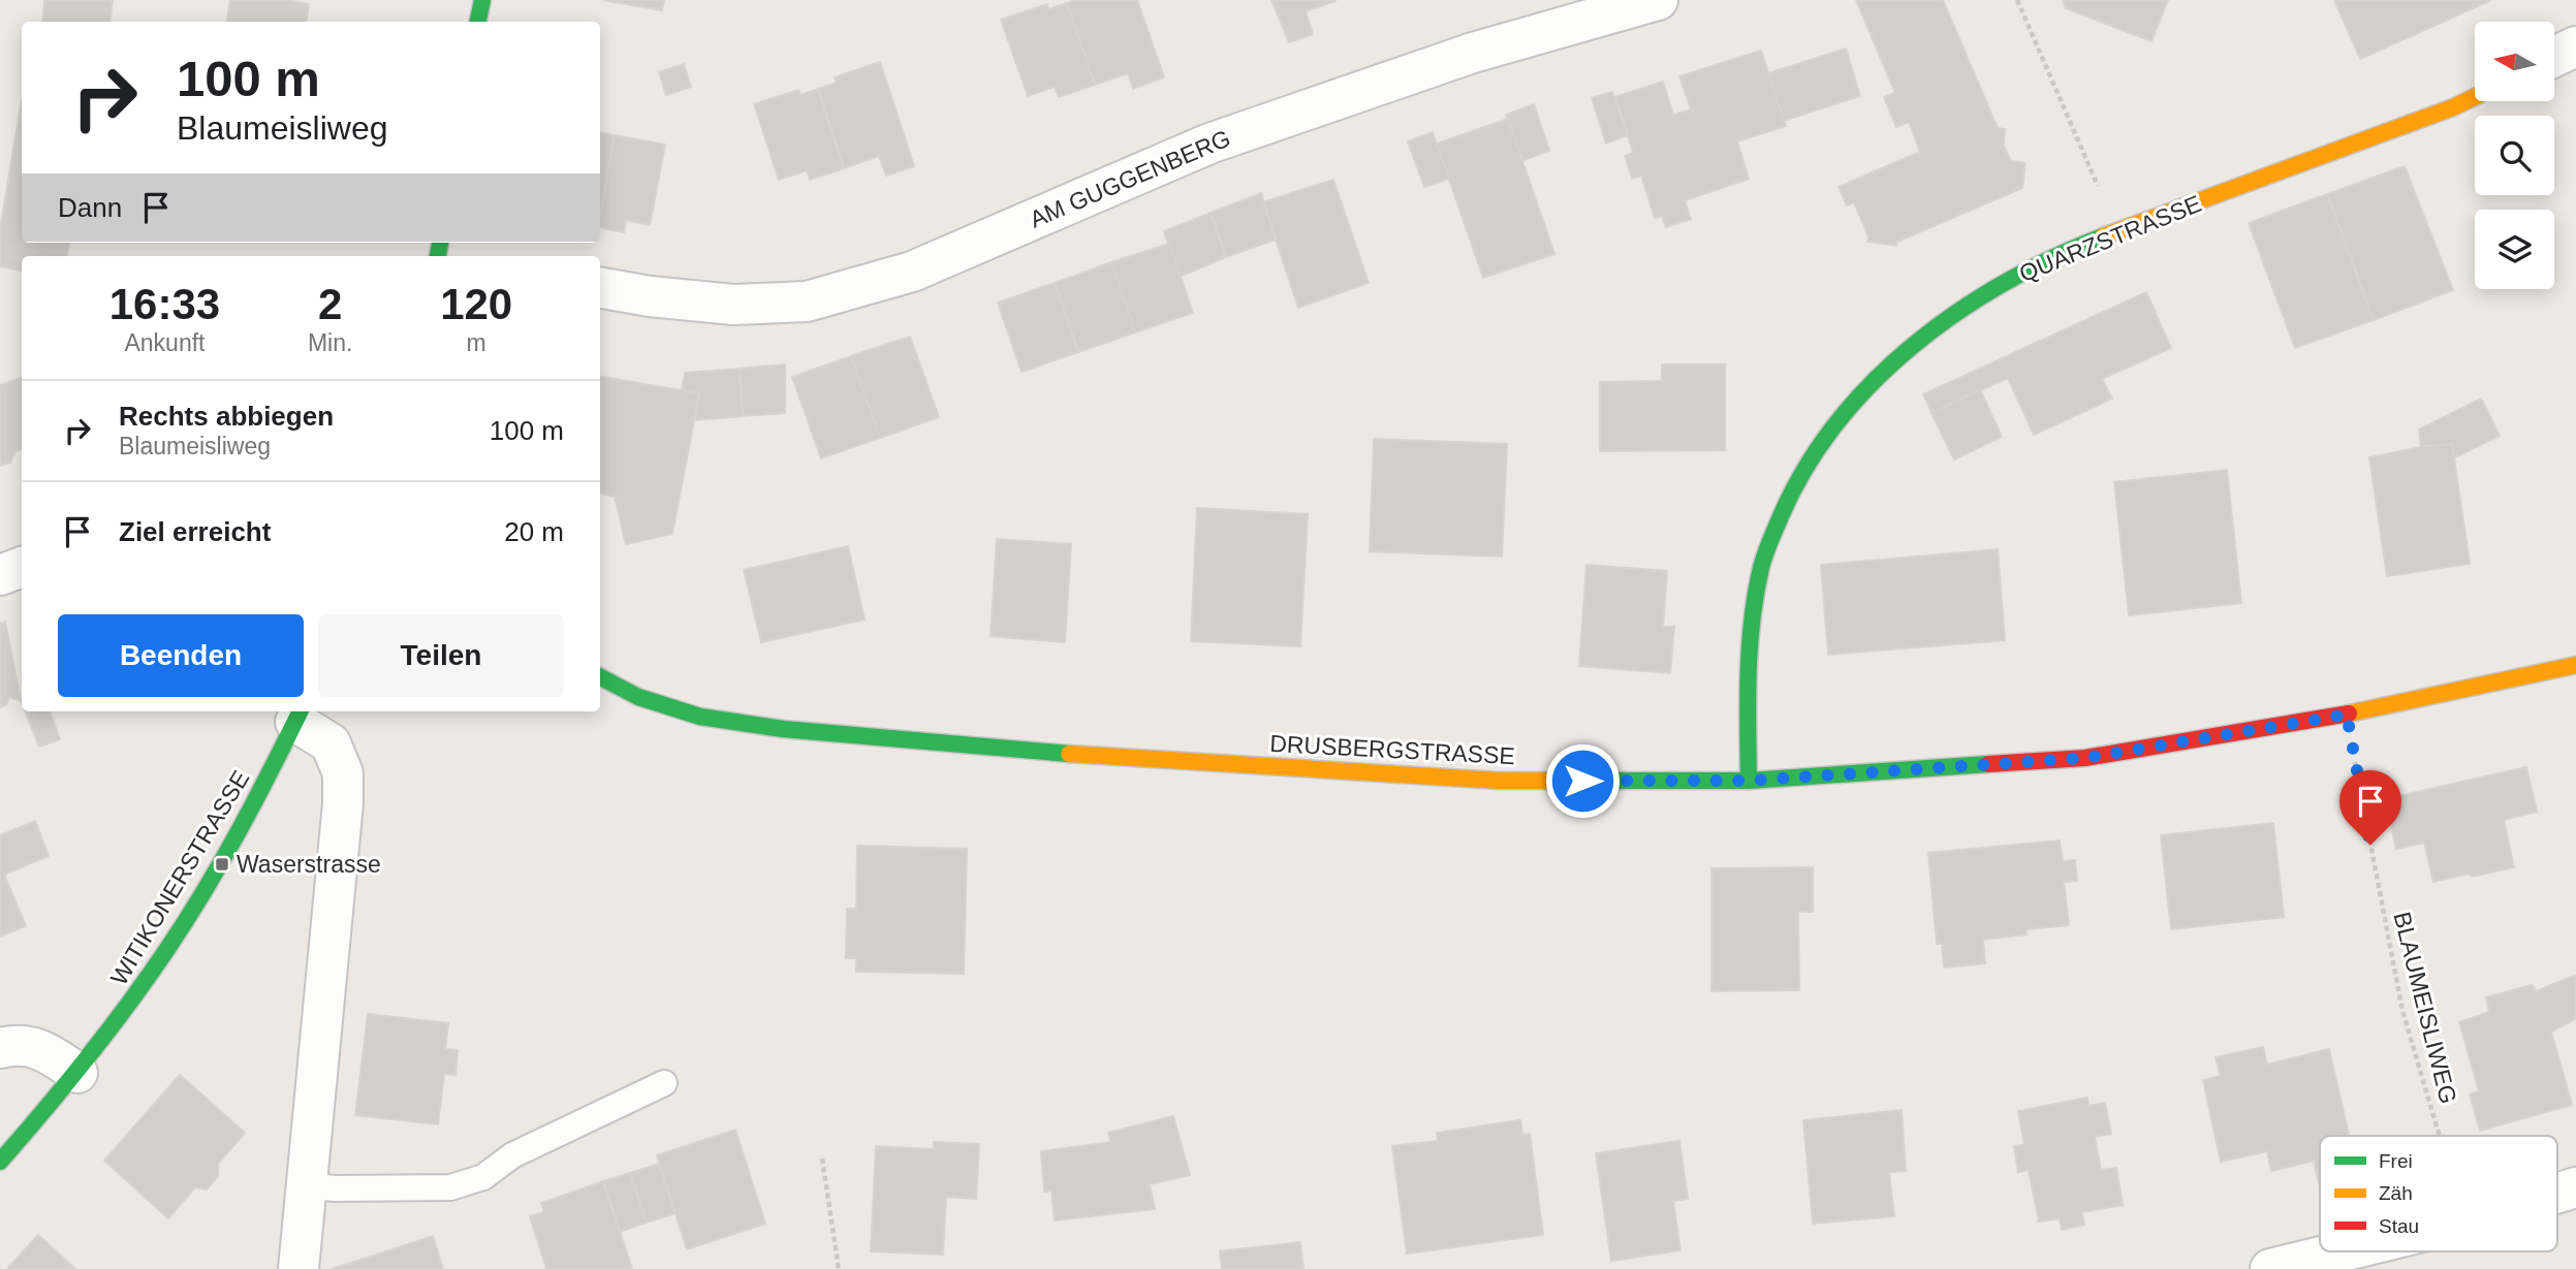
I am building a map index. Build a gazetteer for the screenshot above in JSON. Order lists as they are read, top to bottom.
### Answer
{
  "streets": {
    "street": [
      "AM GUGGENBERG",
      "QUARZSTRASSE",
      "DRUSBERGSTRASSE",
      "WITIKONERSTRASSE"
    ],
    "path": ["BLAUMEISLIWEG"]
  },
  "crossings": [
    ["QUARZSTRASSE", "DRUSBERGSTRASSE"],
    ["DRUSBERGSTRASSE", "BLAUMEISLIWEG"]
  ],
  "places": {
    "transit": ["Waserstrasse"]
  },
  "legend": ["Frei", "Zäh", "Stau"],
  "north": "left",
  "page": {
    "turn": ["100 m", "Blaumeisliweg"],
    "then": "Dann",
    "eta": [
      "16:33",
      "Ankunft",
      "2",
      "Min.",
      "120",
      "m"
    ],
    "list": [
      {
        "name": "Rechts abbiegen",
        "note": "Blaumeisliweg",
        "value": "100 m"
      },
      {
        "name": "Ziel erreicht",
        "value": "20 m"
      }
    ],
    "buttons": ["Beenden", "Teilen"]
  }
}
